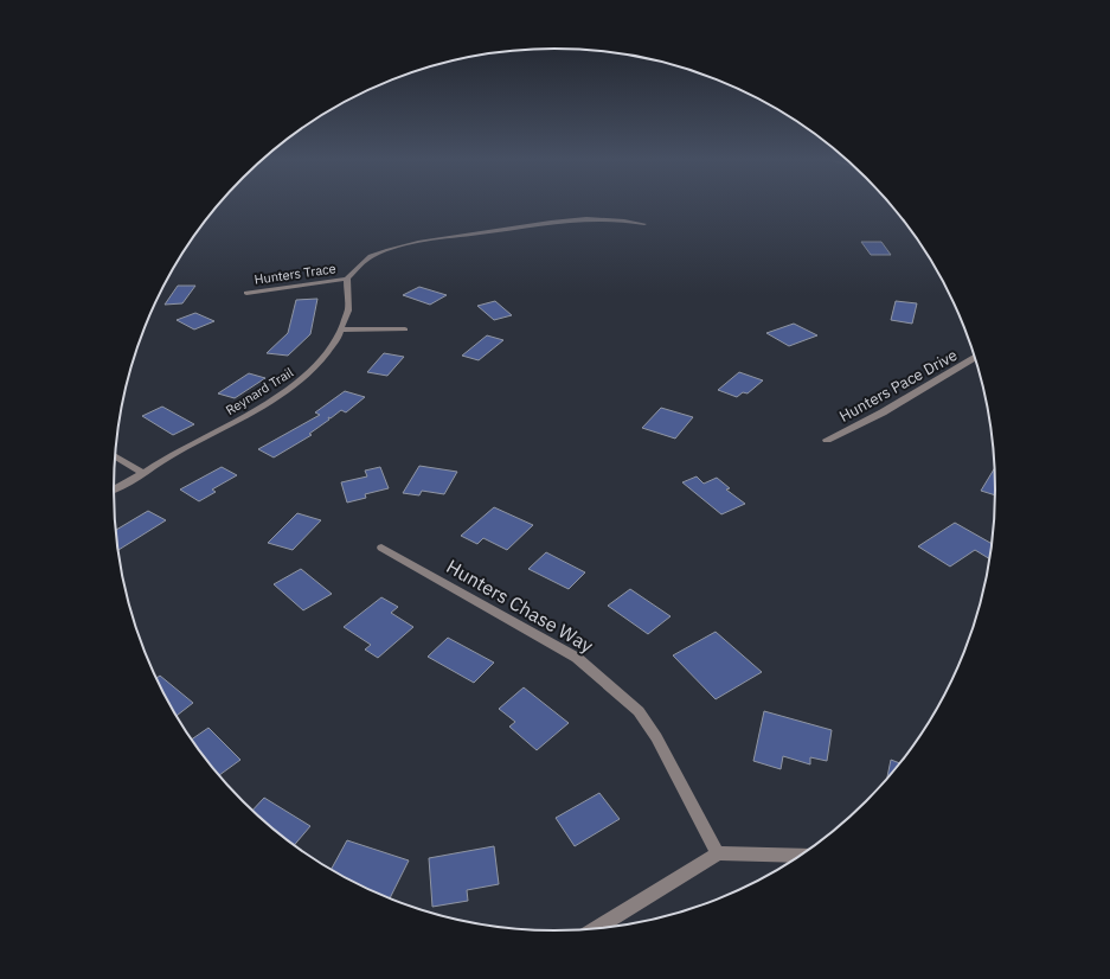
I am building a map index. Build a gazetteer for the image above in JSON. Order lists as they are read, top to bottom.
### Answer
{
  "streets": {
    "street": [
      "Hunters Trace",
      "Hunters Pace Drive",
      "Reynard Trail",
      "Hunters Chase Way"
    ]
  },
  "crossings": [
    ["Hunters Trace", "Reynard Trail"]
  ]
}
